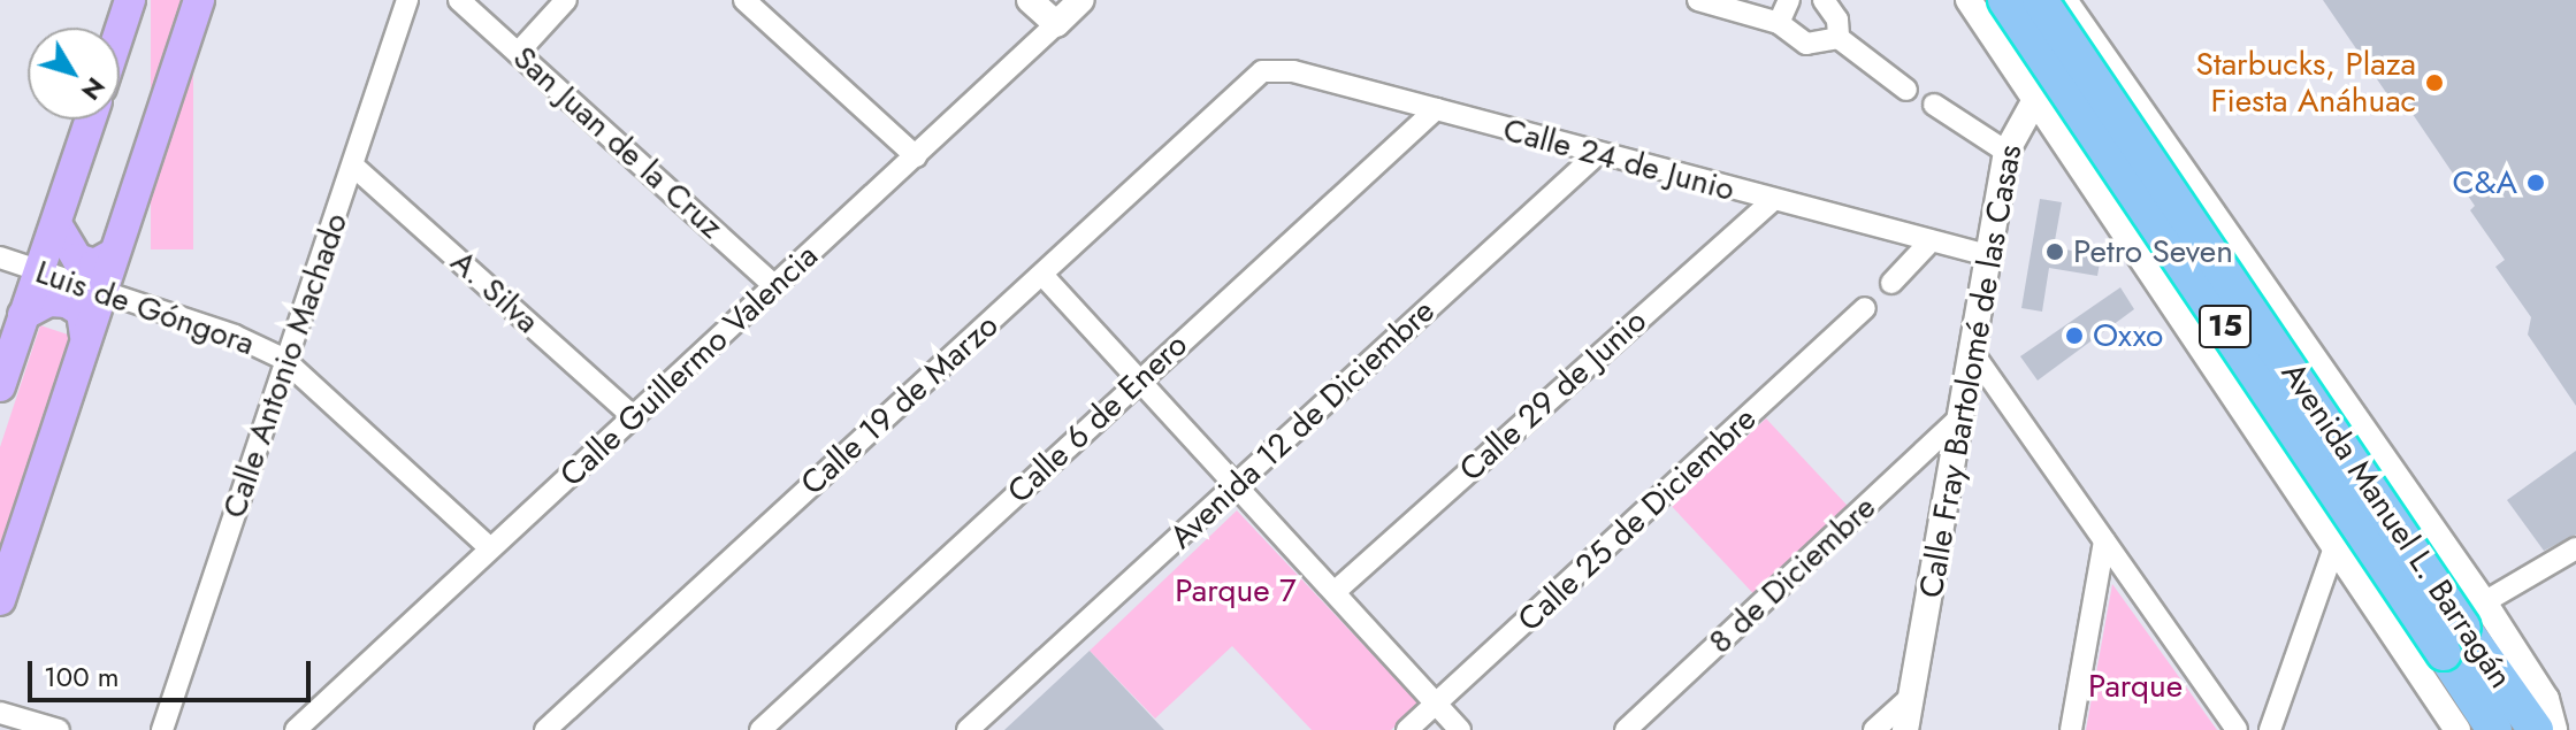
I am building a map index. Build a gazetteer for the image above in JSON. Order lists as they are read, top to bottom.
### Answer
{
  "streets": {
    "highway": ["15", "Avenida Manuel L. Barragán"],
    "street": [
      "San Juan de la Cruz",
      "Calle 24 de Junio",
      "A. Silva",
      "Luis de Góngora",
      "Calle Antonio Machado",
      "Calle Guillermo Valencia",
      "Calle Fray Bartolomé de las Casas",
      "Calle 29 de Junio",
      "Calle 19 de Marzo",
      "Calle 6 de Enero",
      "Avenida 12 de Diciembre",
      "Calle 25 de Diciembre",
      "8 de Diciembre"
    ]
  },
  "crossings": [
    ["San Juan de la Cruz", "Calle Guillermo Valencia"],
    ["Calle 24 de Junio", "Calle Fray Bartolomé de las Casas"],
    ["Calle 24 de Junio", "Calle 29 de Junio"],
    ["Calle 24 de Junio", "Calle 19 de Marzo"],
    ["Calle 24 de Junio", "Calle 6 de Enero"],
    ["Calle 24 de Junio", "Avenida 12 de Diciembre"],
    ["A. Silva", "Calle Antonio Machado"],
    ["A. Silva", "Calle Guillermo Valencia"],
    ["Luis de Góngora", "Calle Antonio Machado"],
    ["Luis de Góngora", "Calle Guillermo Valencia"],
    ["Calle Fray Bartolomé de las Casas", "8 de Diciembre"]
  ],
  "parks": ["Parque 7", "Parque"],
  "places": [
    "Starbucks, Plaza Fiesta Anáhuac",
    "C&A",
    "Petro Seven",
    "Oxxo"
  ],
  "scale_bar": "100 m",
  "north": "bottom right"
}
